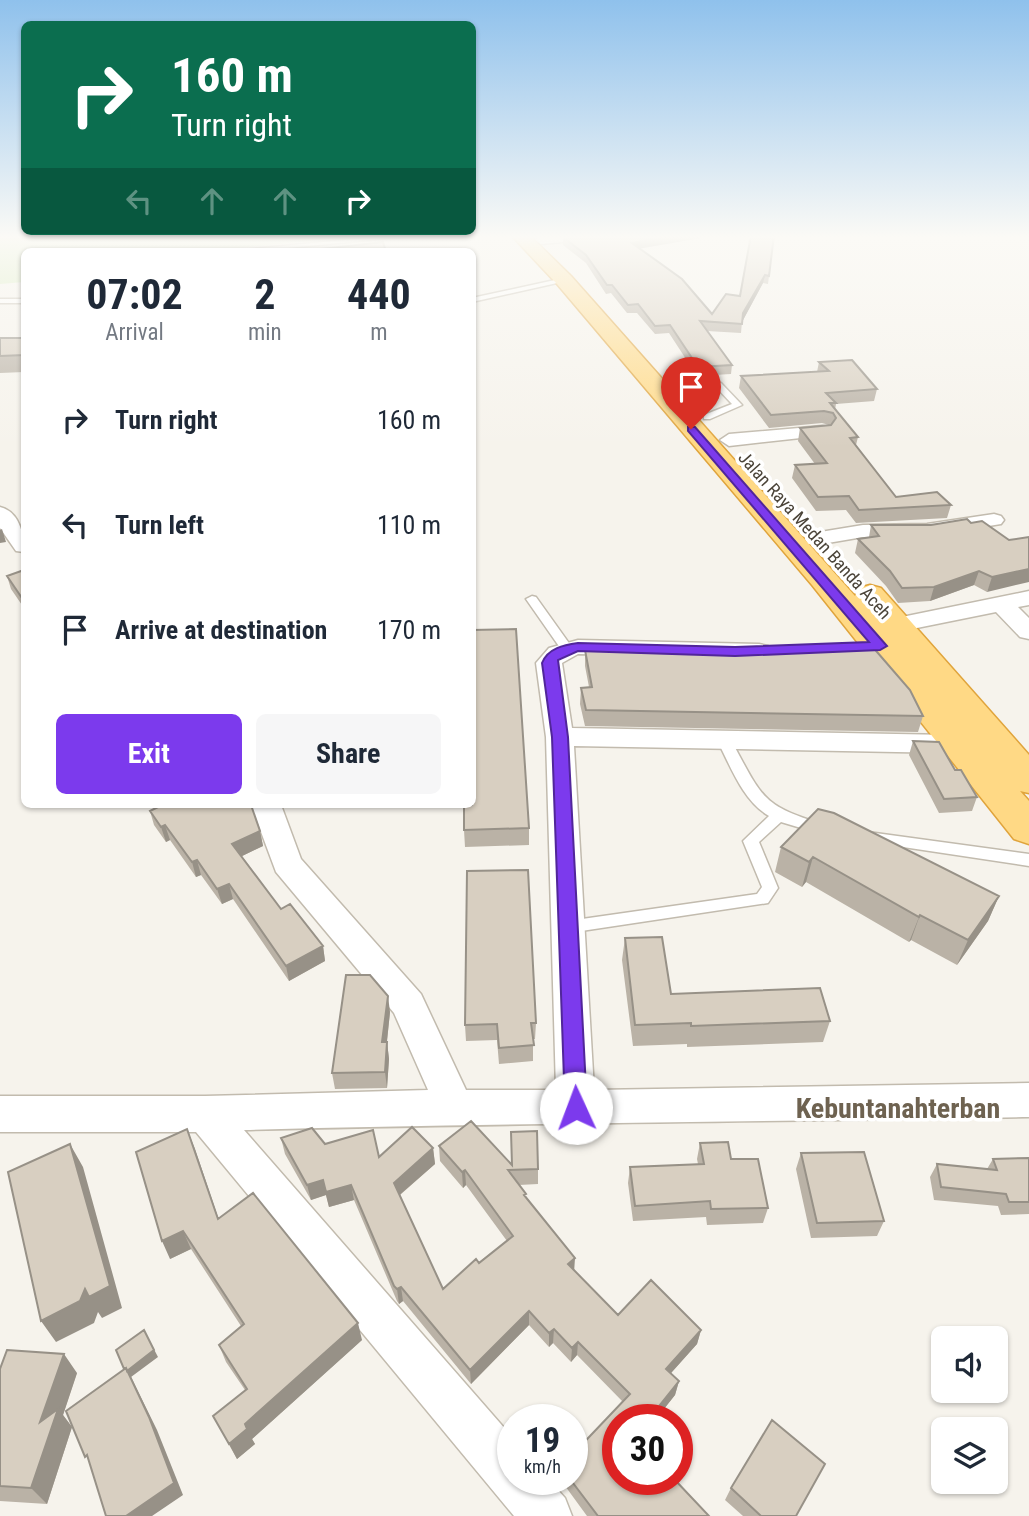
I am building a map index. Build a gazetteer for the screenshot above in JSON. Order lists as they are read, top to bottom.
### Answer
{
  "streets": {
    "highway": ["Jalan Raya Medan Banda Aceh"]
  },
  "districts": ["Kebuntanahterban"],
  "page": {
    "turn": ["160 m", "Turn right"],
    "eta": [
      "07:02",
      "Arrival",
      "2",
      "min",
      "440",
      "m"
    ],
    "list": [
      {
        "name": "Turn right",
        "value": "160 m"
      },
      {
        "name": "Turn left",
        "value": "110 m"
      },
      {
        "name": "Arrive at destination",
        "value": "170 m"
      }
    ],
    "buttons": ["Exit", "Share"],
    "speed": "19 km/h",
    "limit": "30"
  }
}
